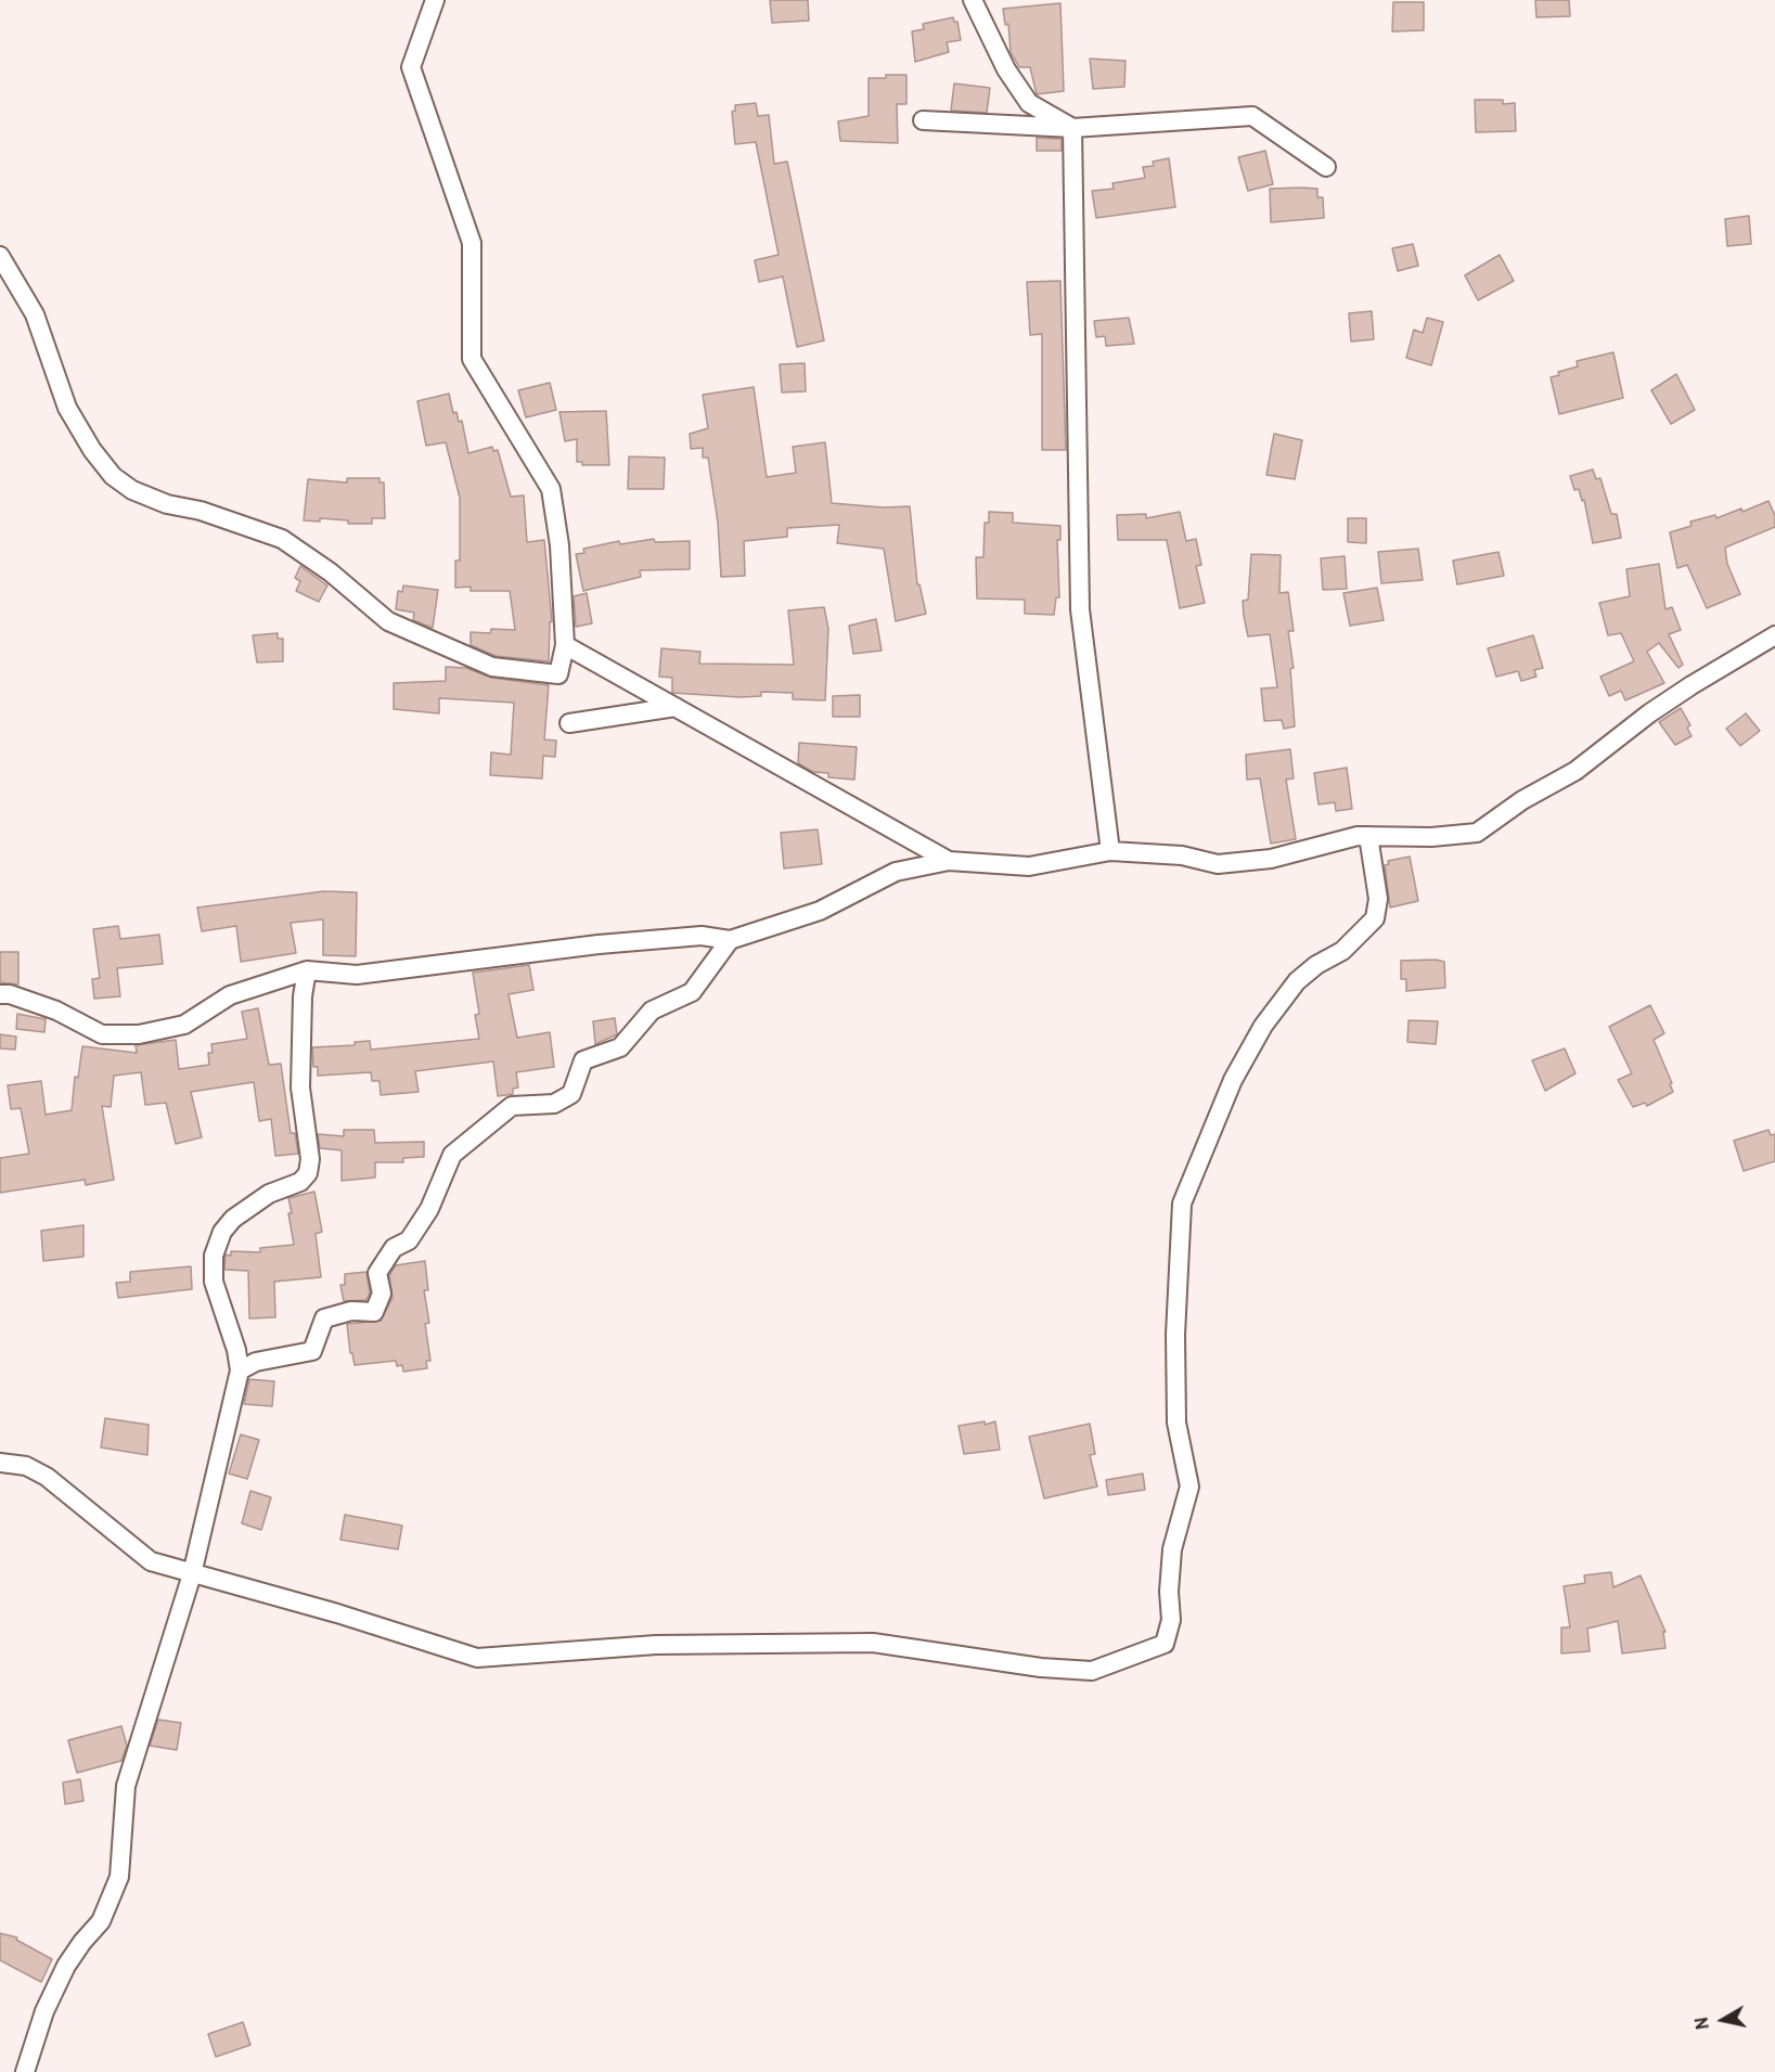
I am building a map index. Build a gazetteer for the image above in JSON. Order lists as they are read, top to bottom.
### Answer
{
  "north": "left"
}
